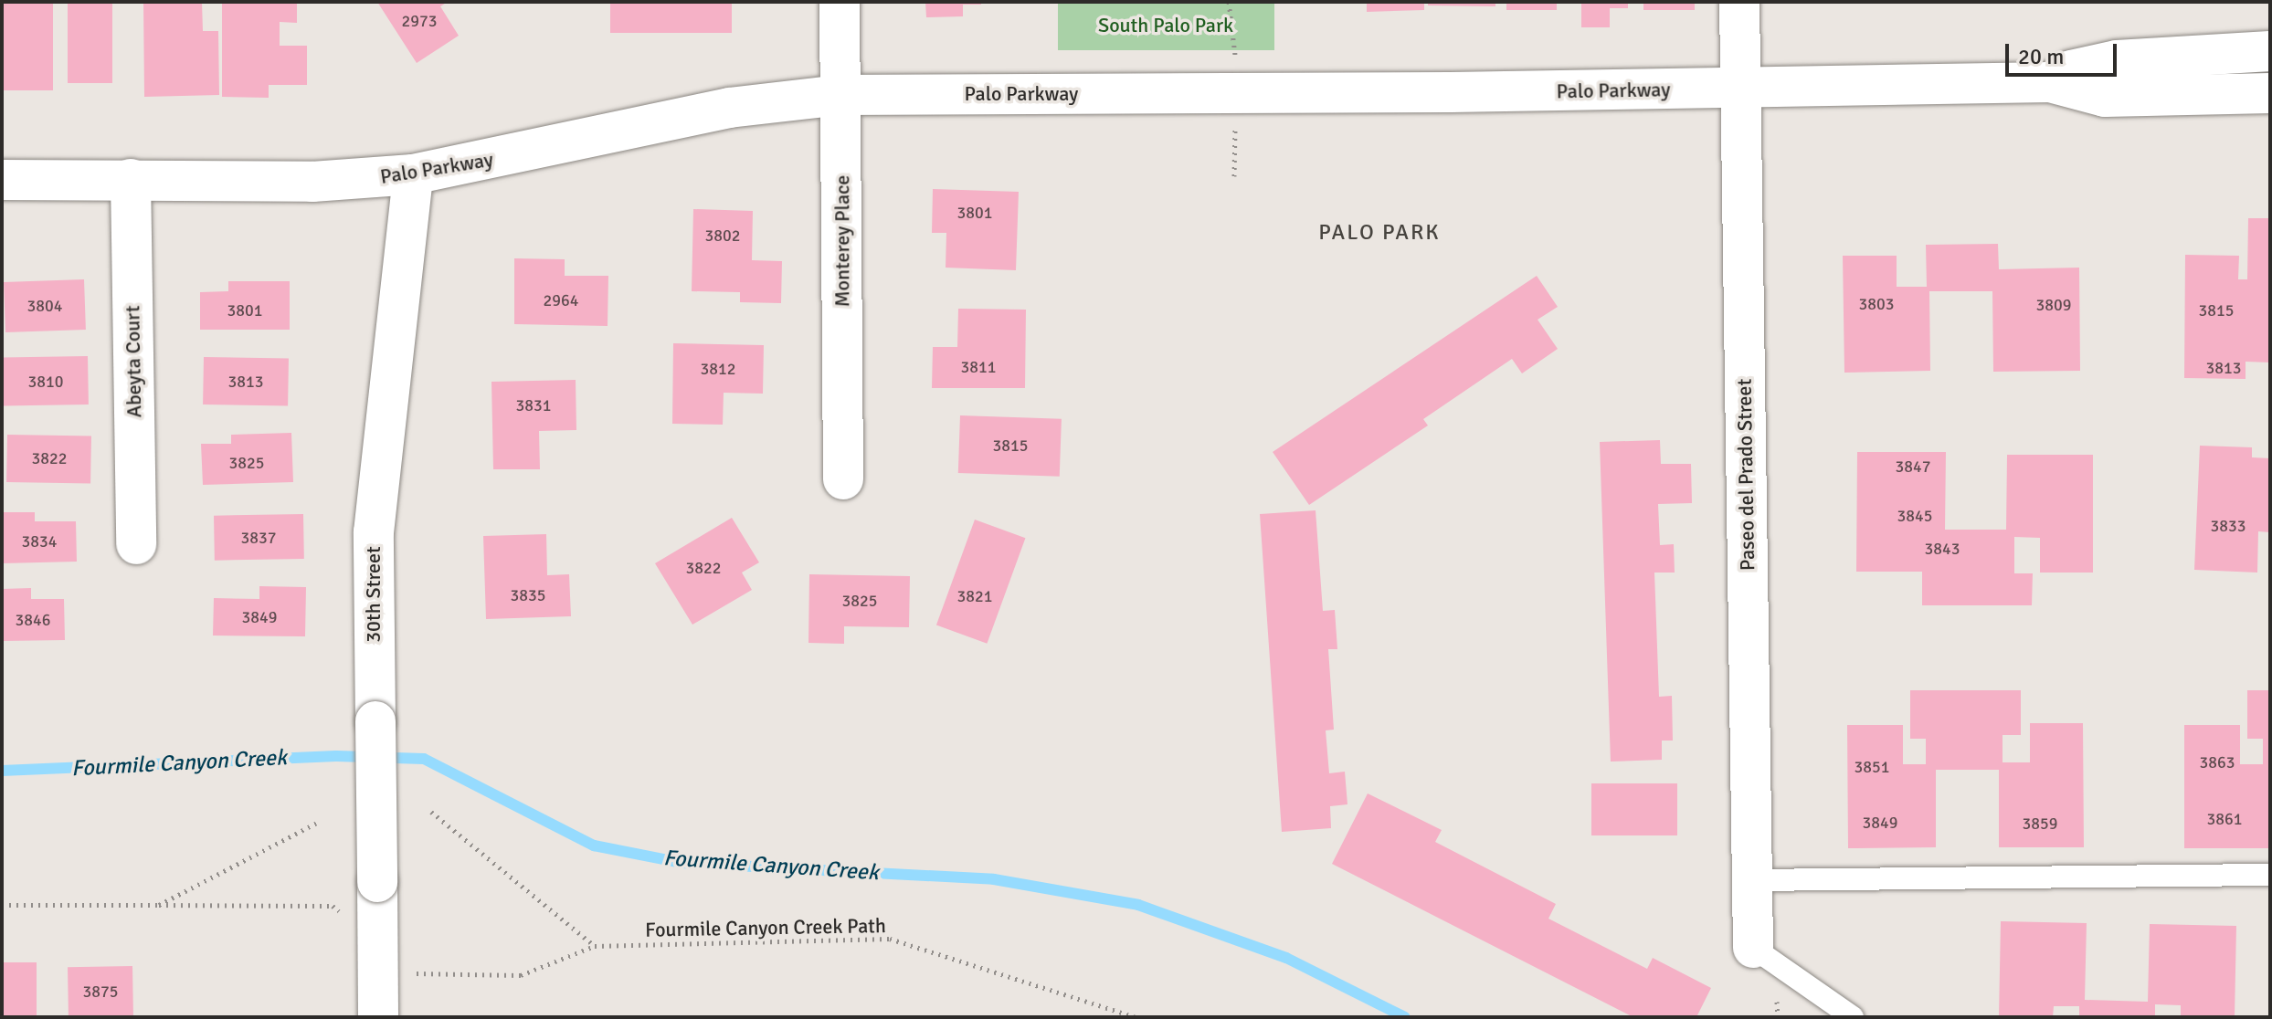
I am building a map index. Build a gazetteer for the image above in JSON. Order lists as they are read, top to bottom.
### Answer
{
  "streets": {
    "street": [
      "Palo Parkway",
      "Monterey Place",
      "Abeyta Court",
      "Paseo del Prado Street",
      "30th Street"
    ],
    "path": ["Fourmile Canyon Creek Path"]
  },
  "crossings": [
    ["Palo Parkway", "Monterey Place"],
    ["Palo Parkway", "Abeyta Court"],
    ["Palo Parkway", "Paseo del Prado Street"],
    ["Palo Parkway", "30th Street"]
  ],
  "districts": ["PALO PARK"],
  "water": ["Fourmile Canyon Creek"],
  "parks": ["South Palo Park"],
  "house_numbers": [
    "2973",
    "3801",
    "3802",
    "2964",
    "3803",
    "3809",
    "3804",
    "3801",
    "3815",
    "3811",
    "3813",
    "3812",
    "3810",
    "3813",
    "3831",
    "3815",
    "3822",
    "3825",
    "3847",
    "3845",
    "3833",
    "3837",
    "3834",
    "3843",
    "3822",
    "3835",
    "3821",
    "3825",
    "3849",
    "3846",
    "3863",
    "3851",
    "3861",
    "3849",
    "3859",
    "3875"
  ],
  "scale_bar": "20 m"
}
